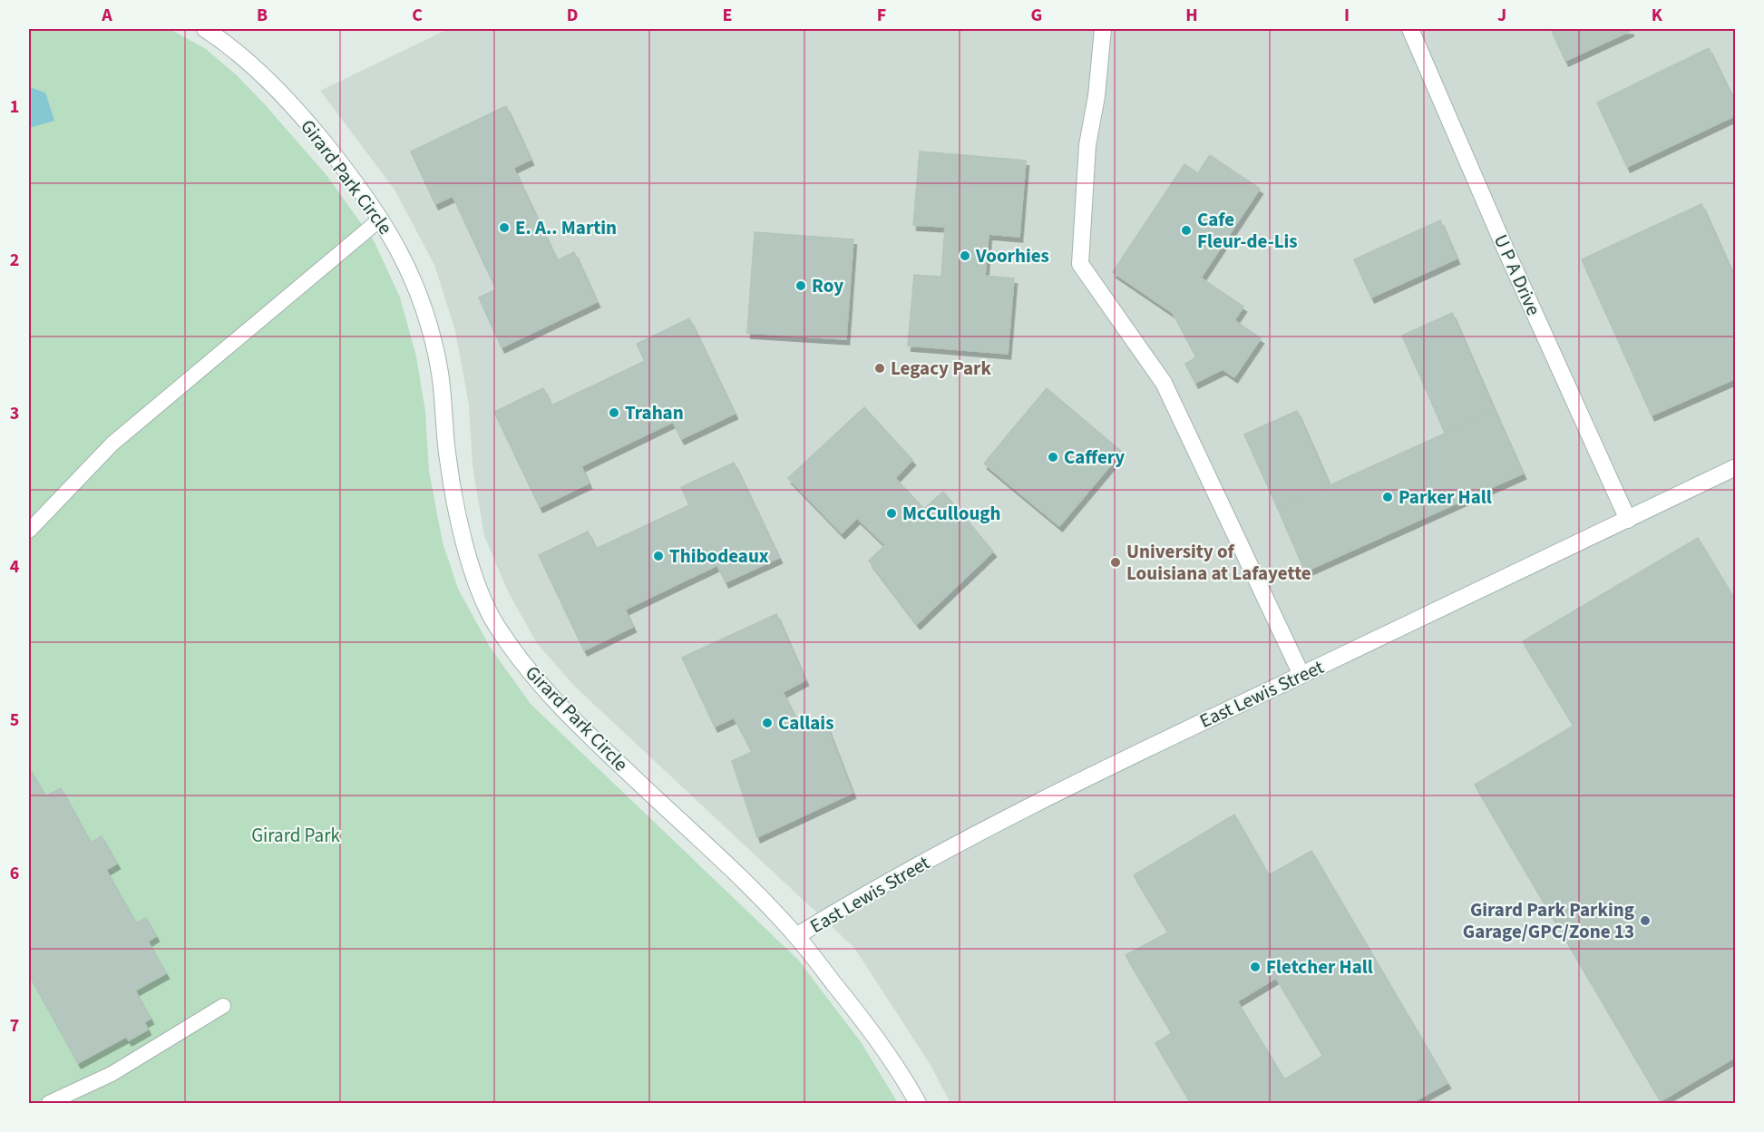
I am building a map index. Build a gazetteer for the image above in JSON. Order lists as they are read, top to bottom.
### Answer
{
  "streets": {
    "street": ["Girard Park Circle", "U P A Drive", "East Lewis Street"]
  },
  "crossings": [
    ["Girard Park Circle", "East Lewis Street"],
    ["U P A Drive", "East Lewis Street"]
  ],
  "parks": ["Girard Park"],
  "places": [
    "E. A.. Martin",
    "Cafe Fleur-de-Lis",
    "Voorhies",
    "Roy",
    "Legacy Park",
    "Trahan",
    "Caffery",
    "Parker Hall",
    "McCullough",
    "Thibodeaux",
    "University of Louisiana at Lafayette",
    "Callais",
    "Girard Park Parking Garage/GPC/Zone 13",
    "Fletcher Hall"
  ],
  "grid": {
    "columns": [
      "A",
      "B",
      "C",
      "D",
      "E",
      "F",
      "G",
      "H",
      "I",
      "J",
      "K"
    ],
    "rows": [
      "1",
      "2",
      "3",
      "4",
      "5",
      "6",
      "7"
    ]
  }
}
